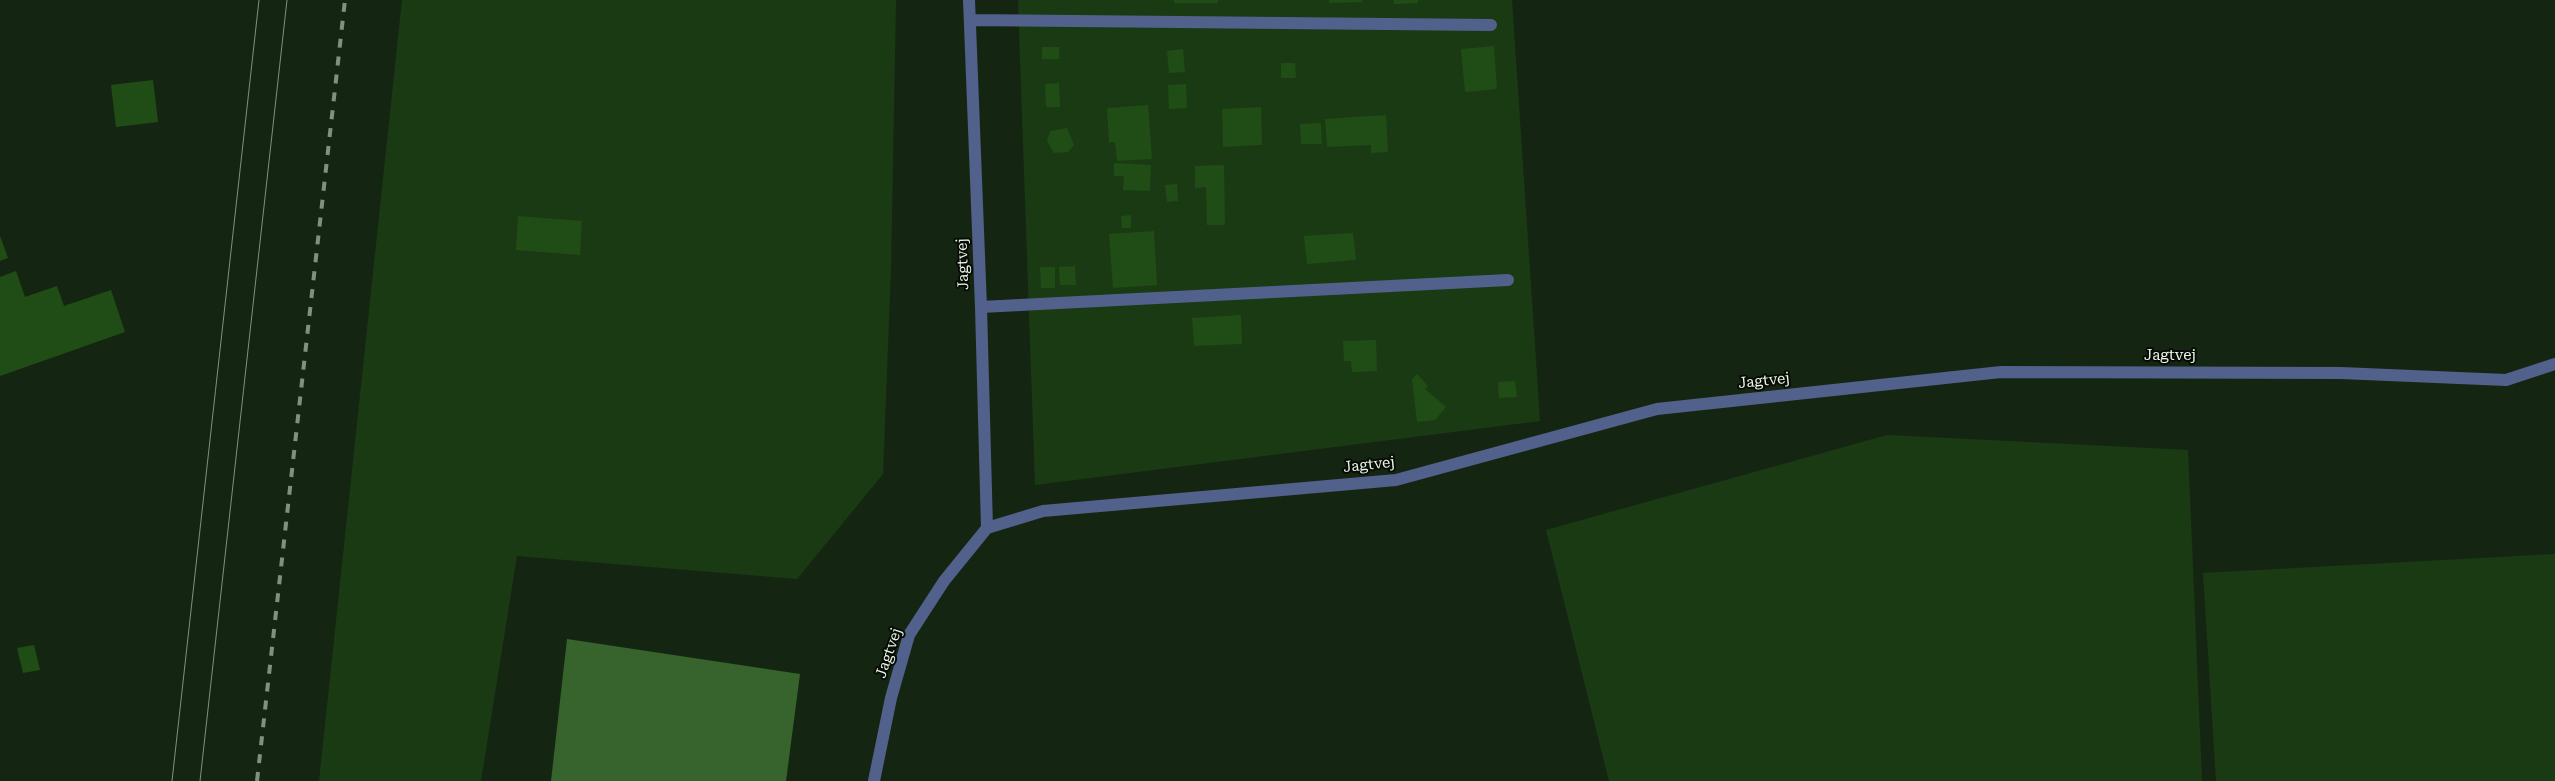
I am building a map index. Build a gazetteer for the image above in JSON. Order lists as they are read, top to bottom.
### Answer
{
  "streets": {
    "street": ["Jagtvej"]
  }
}
